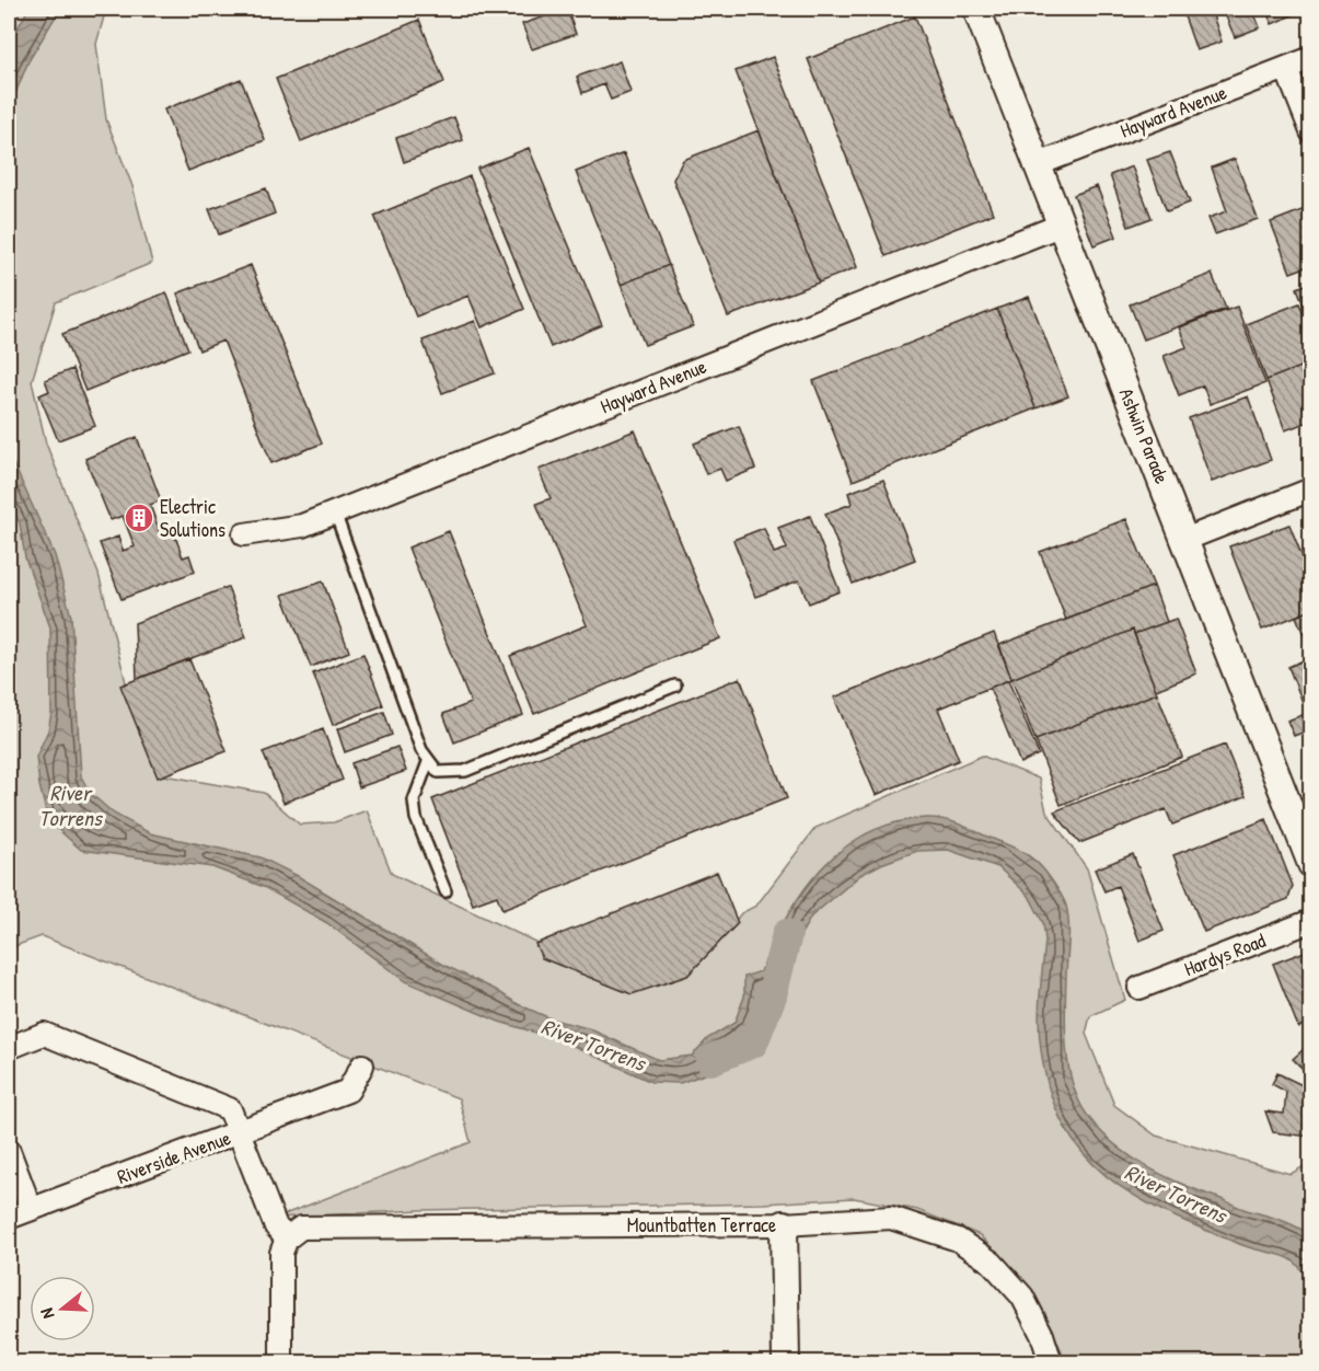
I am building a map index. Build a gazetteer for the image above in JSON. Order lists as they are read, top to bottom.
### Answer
{
  "streets": {
    "street": [
      "Hayward Avenue",
      "Ashwin Parade",
      "Hardys Road",
      "Riverside Avenue",
      "Mountbatten Terrace"
    ]
  },
  "crossings": [
    ["Hayward Avenue", "Ashwin Parade"]
  ],
  "water": ["River Torrens"],
  "places": {
    "building": ["Electric Solutions"]
  },
  "north": "left"
}
